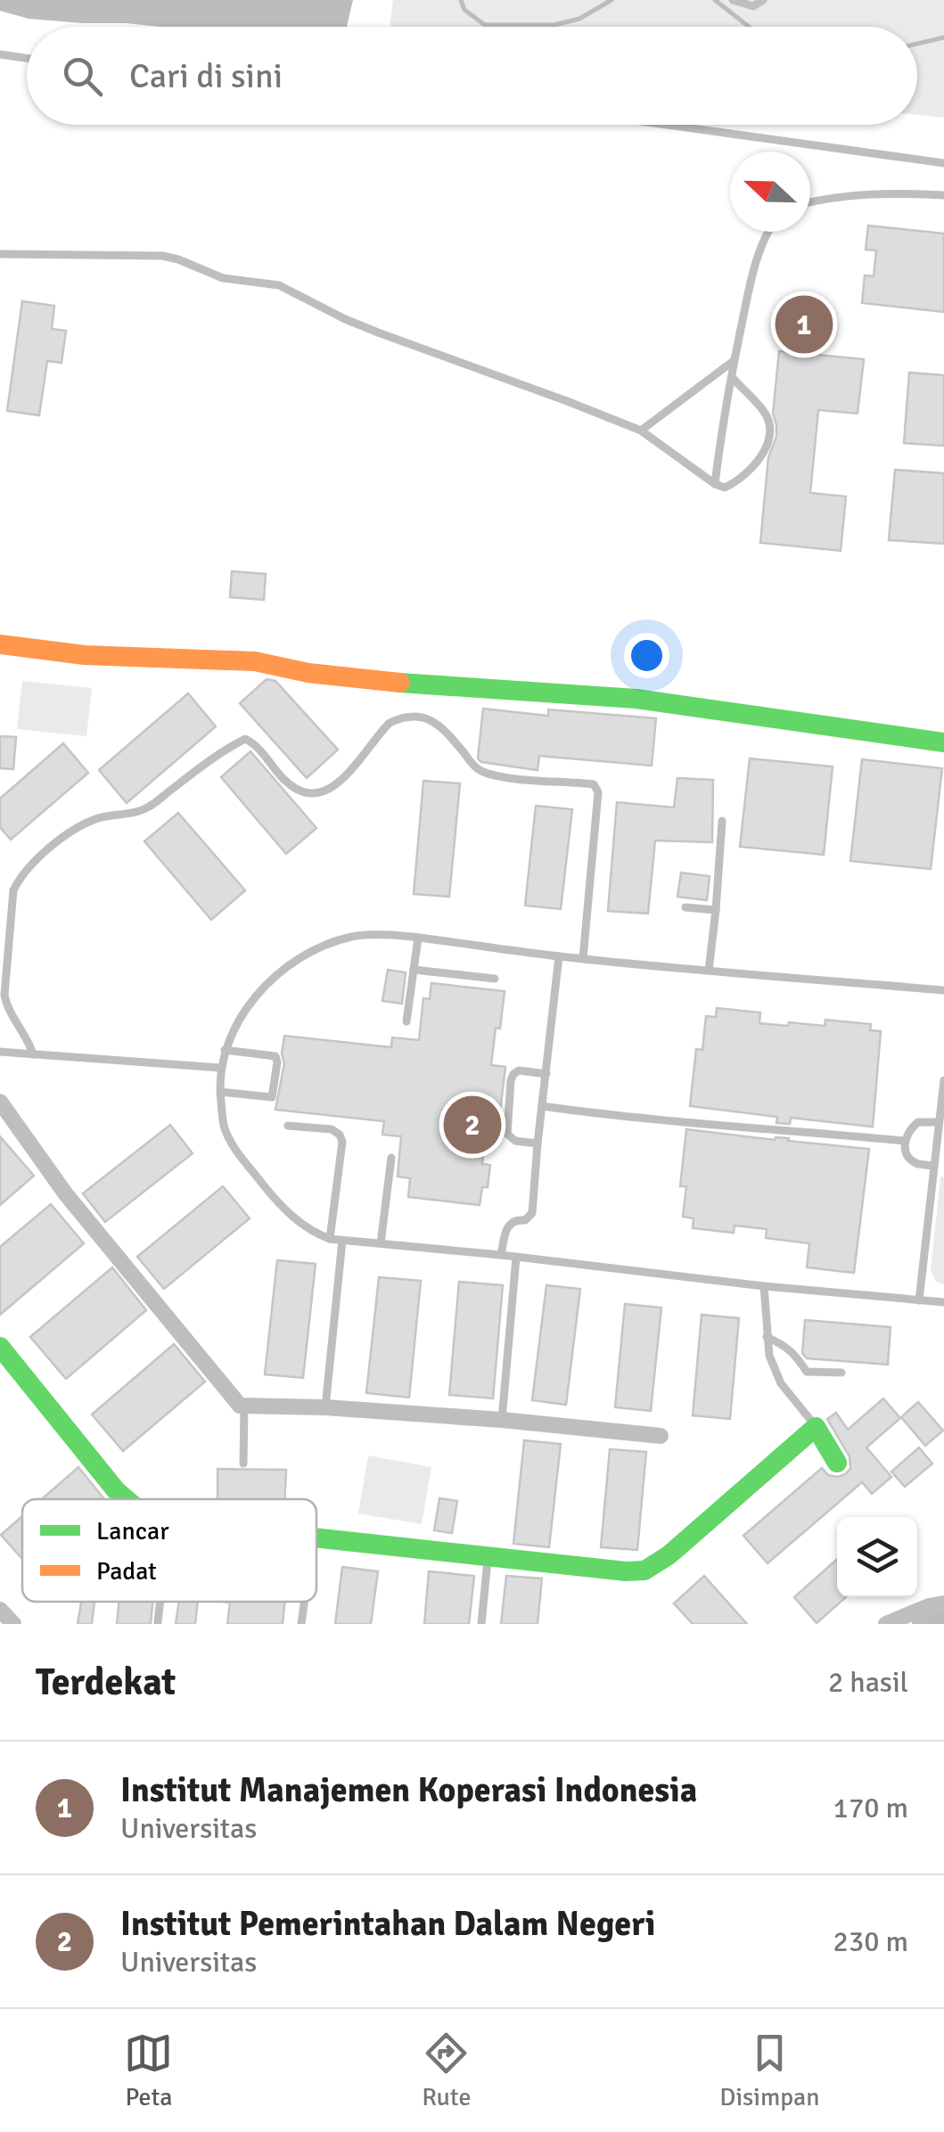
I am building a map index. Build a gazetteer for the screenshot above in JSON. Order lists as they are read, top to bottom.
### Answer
{
  "legend": ["Lancar", "Padat"],
  "north": "left",
  "page": {
    "search": "Cari di sini",
    "pins": ["1", "2"],
    "heading": ["Terdekat", "2 hasil"],
    "list": [
      {
        "mark": "1",
        "name": "Institut Manajemen Koperasi Indonesia",
        "note": "Universitas",
        "value": "170 m"
      },
      {
        "mark": "2",
        "name": "Institut Pemerintahan Dalam Negeri",
        "note": "Universitas",
        "value": "230 m"
      }
    ],
    "nav": ["Peta", "Rute", "Disimpan"]
  }
}
